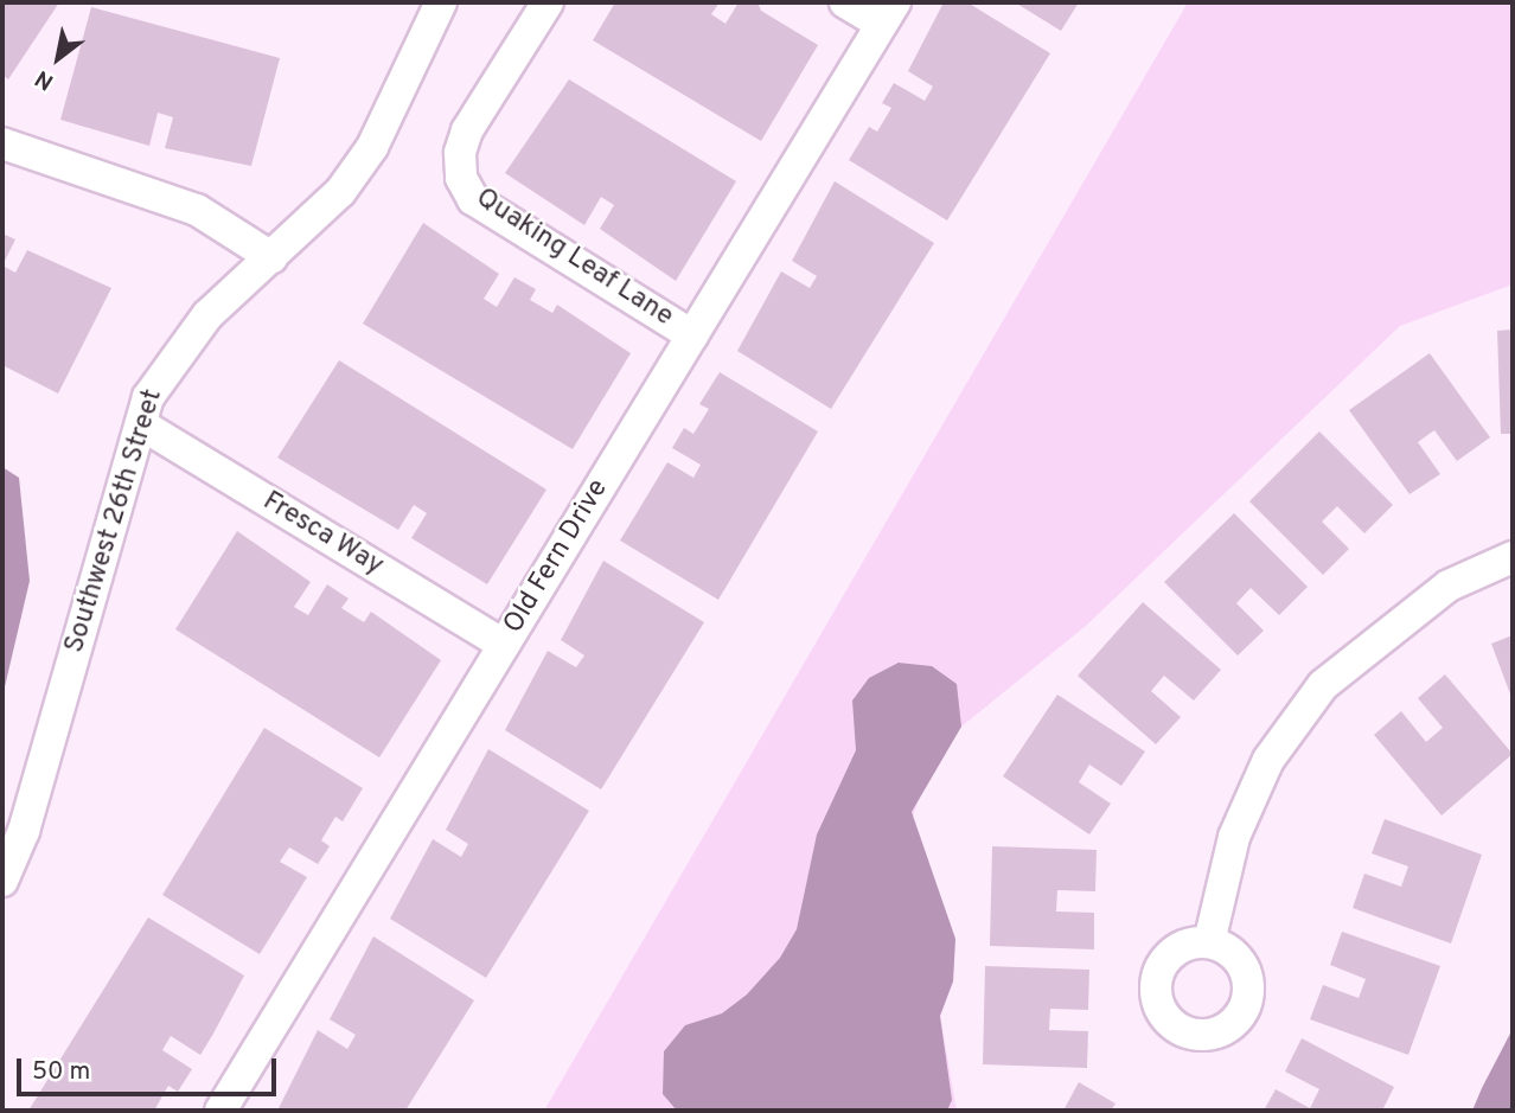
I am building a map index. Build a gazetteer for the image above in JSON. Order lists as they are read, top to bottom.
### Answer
{
  "streets": {
    "street": [
      "Quaking Leaf Lane",
      "Southwest 26th Street",
      "Fresca Way",
      "Old Fern Drive"
    ]
  },
  "crossings": [
    ["Quaking Leaf Lane", "Old Fern Drive"],
    ["Southwest 26th Street", "Fresca Way"],
    ["Fresca Way", "Old Fern Drive"]
  ],
  "scale_bar": "50 m",
  "north": "bottom left"
}
